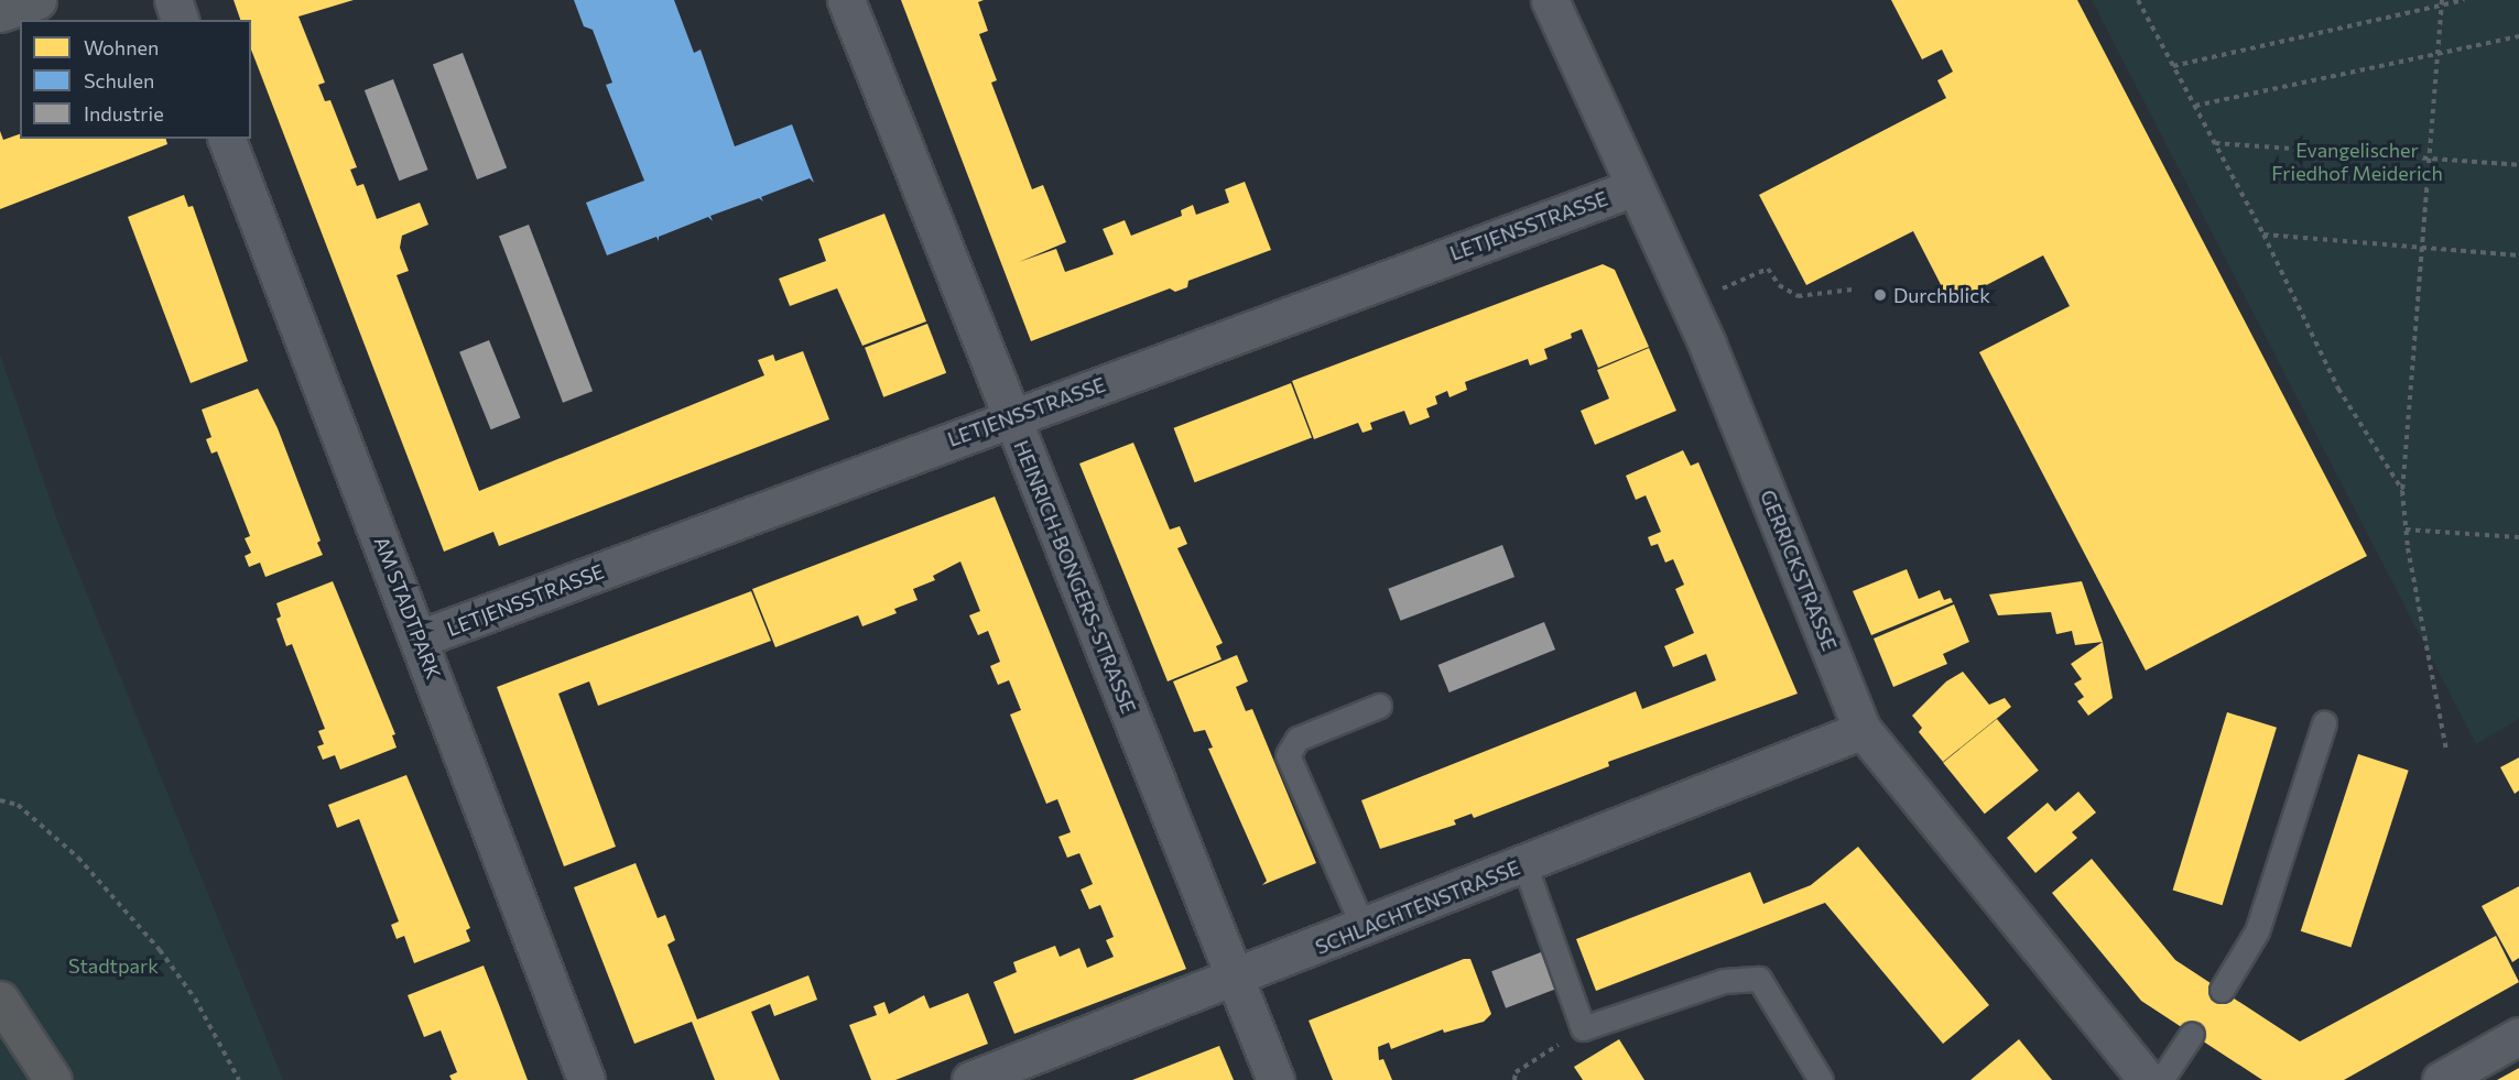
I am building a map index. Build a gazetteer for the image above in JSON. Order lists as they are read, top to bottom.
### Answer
{
  "streets": {
    "street": [
      "LETJENSSTRASSE",
      "GERRICKSTRASSE",
      "HEINRICH-BONGERS-STRASSE",
      "AM STADTPARK",
      "SCHLACHTENSTRASSE"
    ]
  },
  "crossings": [
    ["LETJENSSTRASSE", "GERRICKSTRASSE"],
    ["LETJENSSTRASSE", "HEINRICH-BONGERS-STRASSE"],
    ["LETJENSSTRASSE", "AM STADTPARK"],
    ["GERRICKSTRASSE", "SCHLACHTENSTRASSE"],
    ["HEINRICH-BONGERS-STRASSE", "SCHLACHTENSTRASSE"]
  ],
  "parks": ["Evangelischer Friedhof Meiderich", "Stadtpark"],
  "places": ["Durchblick"],
  "legend": ["Wohnen", "Schulen", "Industrie"]
}
